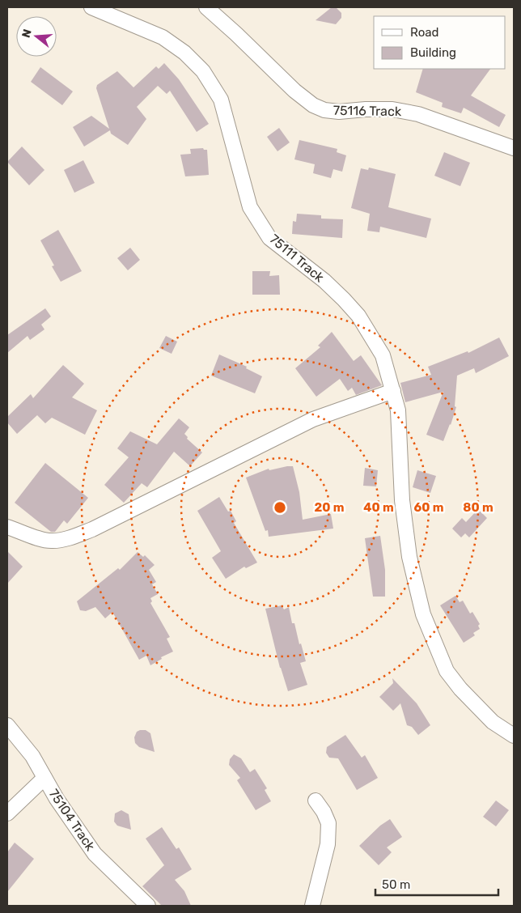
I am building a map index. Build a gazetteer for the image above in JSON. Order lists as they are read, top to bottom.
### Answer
{
  "streets": {
    "street": ["75116 Track", "75111 Track", "75104 Track"]
  },
  "legend": ["Road", "Building"],
  "scale_bar": "50 m",
  "north": "left",
  "rings": [
    "20 m",
    "40 m",
    "60 m",
    "80 m"
  ]
}
